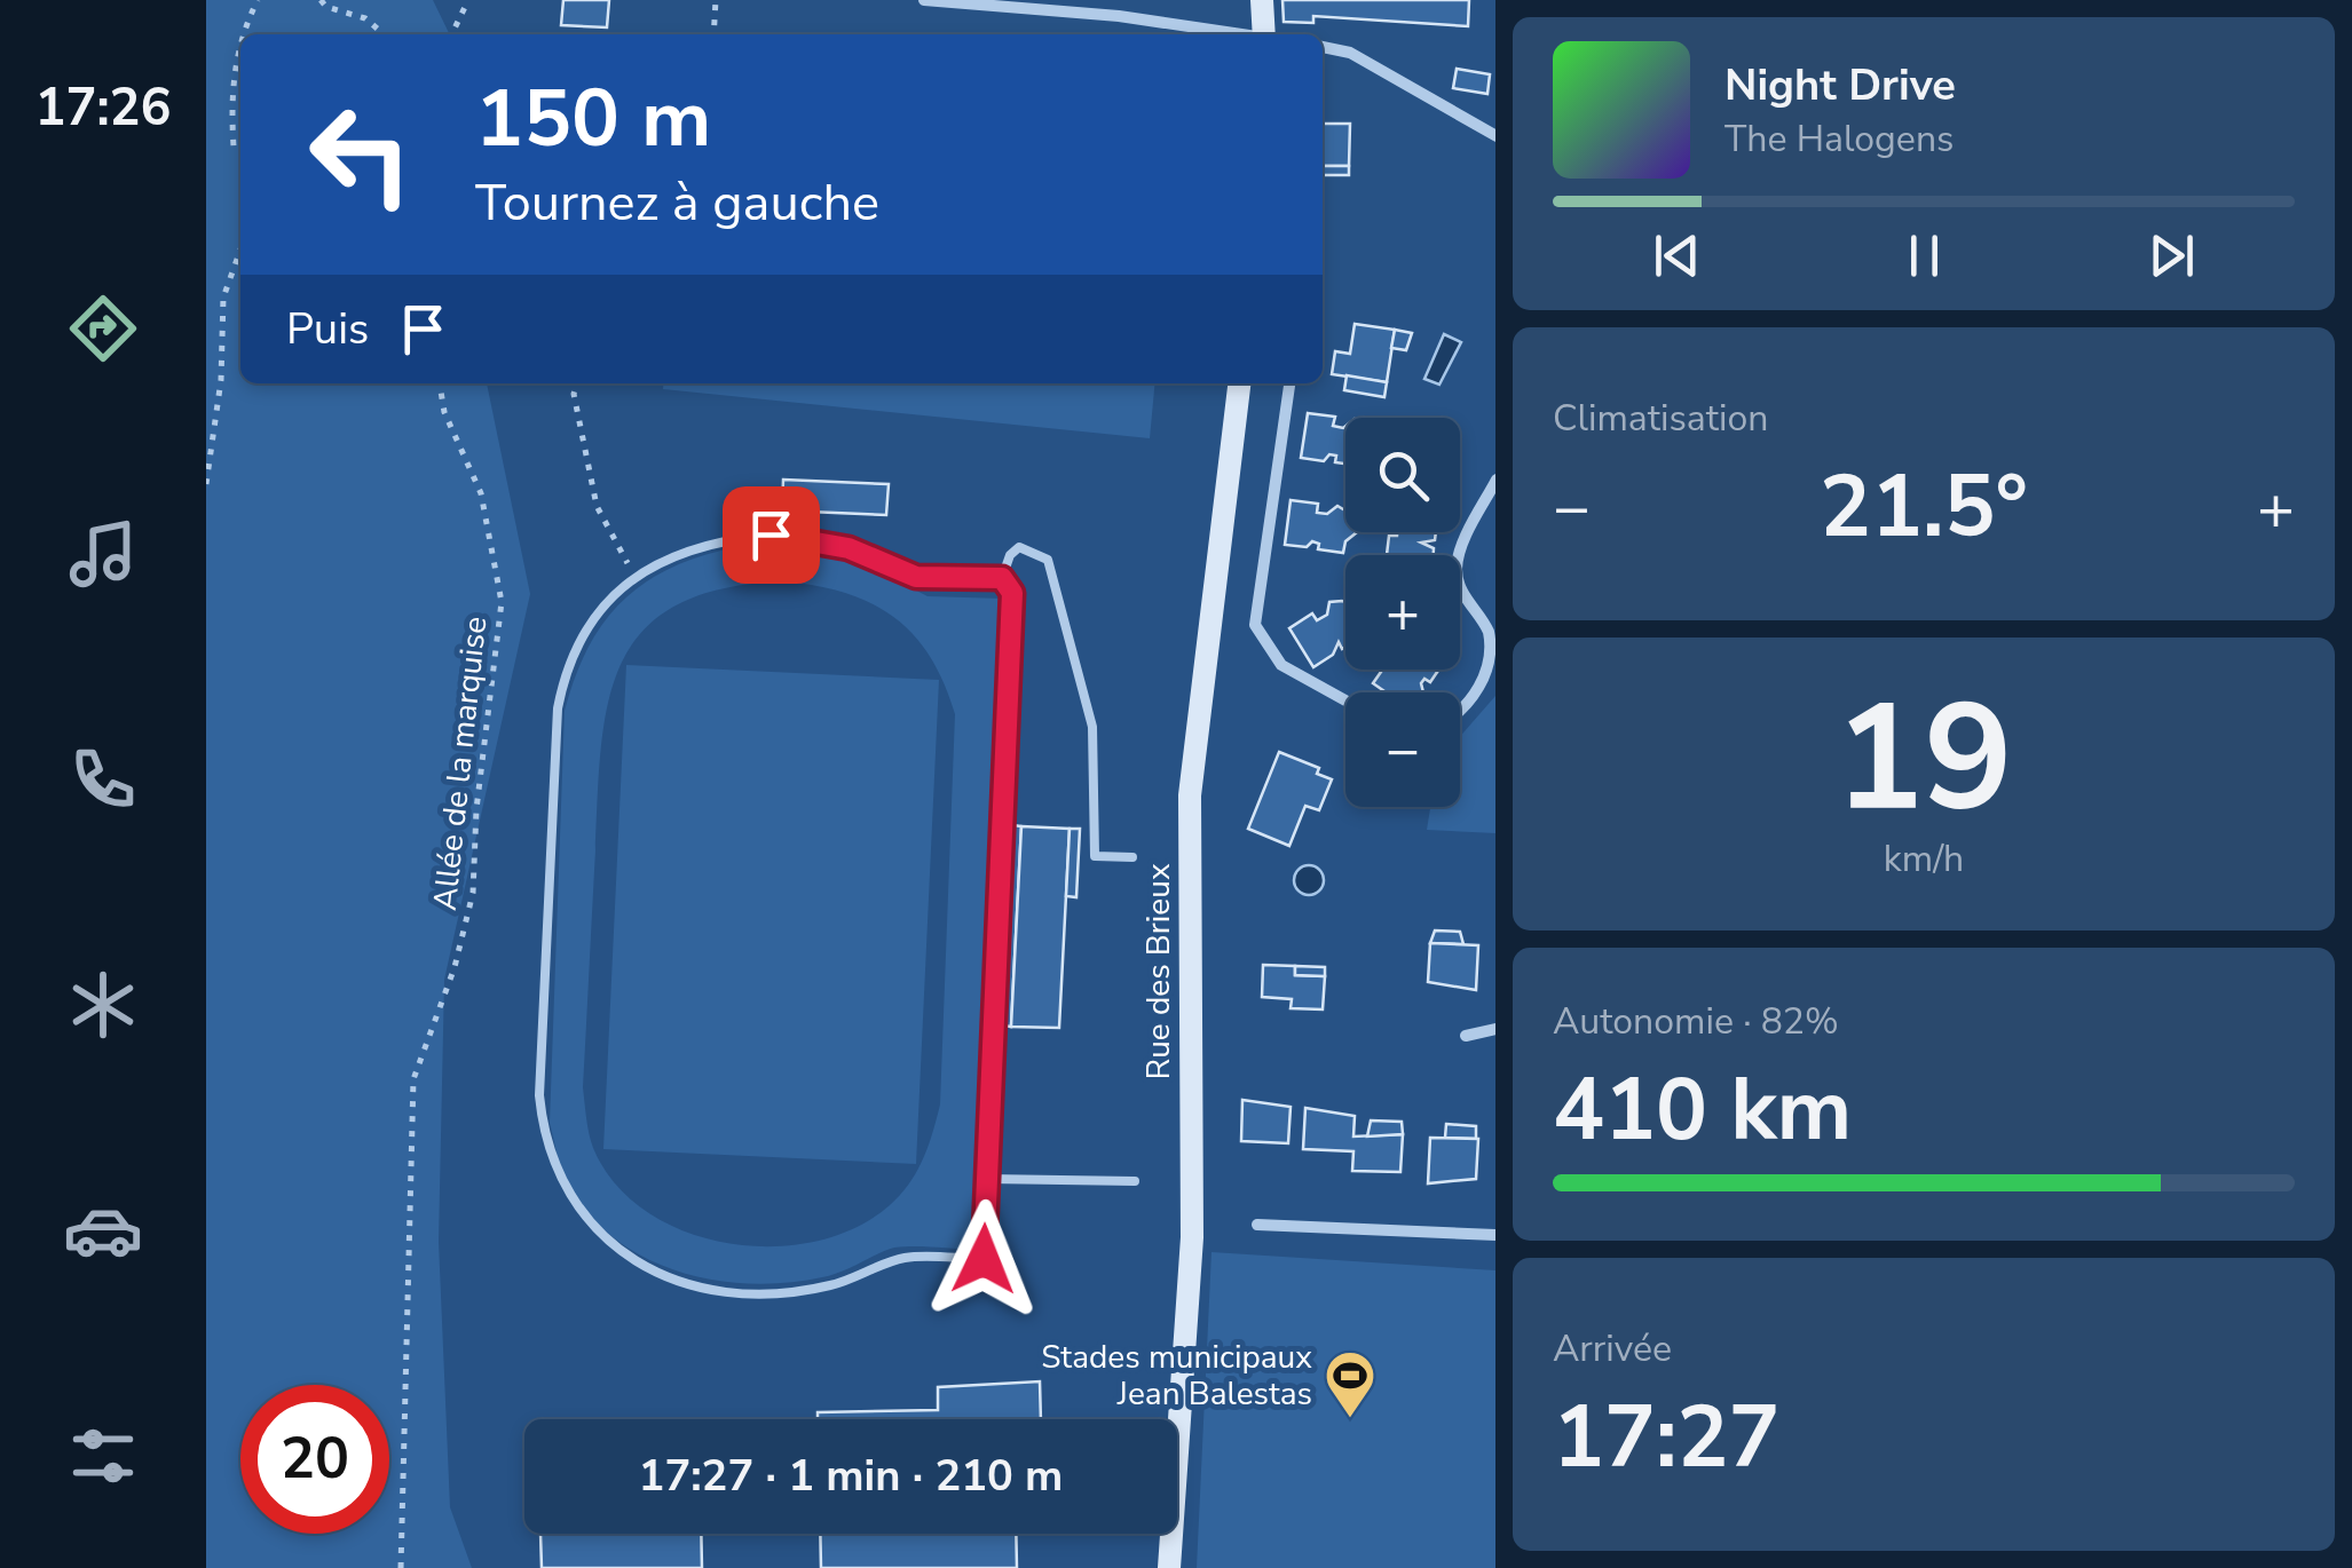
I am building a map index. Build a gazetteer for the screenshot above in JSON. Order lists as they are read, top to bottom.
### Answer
{
  "streets": {
    "street": ["Rue des Brieux"],
    "path": ["Allée de la marquise"]
  },
  "places": {
    "sports": ["Stades municipaux Jean Balestas"]
  },
  "page": {
    "tabs": "17:26",
    "turn": ["150 m", "Tournez à gauche"],
    "song": ["Night Drive", "The Halogens"],
    "then": "Puis",
    "tile": [
      "Climatisation",
      ["19", "km/h"],
      ["Autonomie · 82%", "410 km"],
      ["Arrivée", "17:27"]
    ],
    "map_buttons": ["+", "−"],
    "heat": ["−", "21.5°", "+"],
    "limit": "20",
    "trip": "17:27 · 1 min · 210 m"
  }
}
